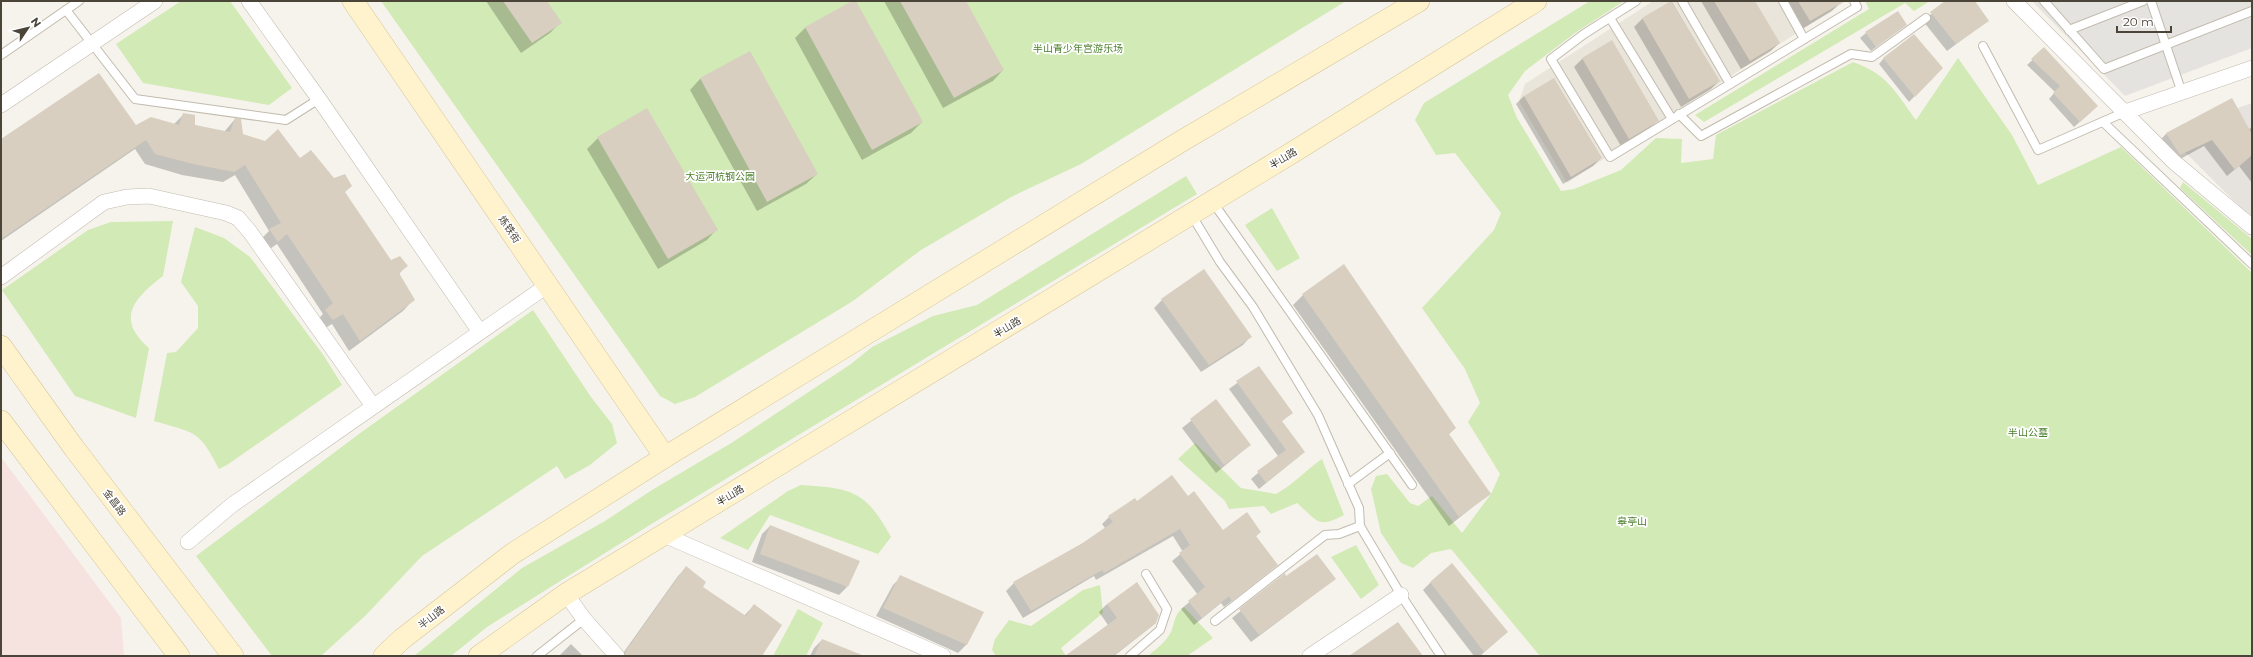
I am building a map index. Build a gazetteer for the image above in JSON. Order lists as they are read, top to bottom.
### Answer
{
  "streets": {
    "main road": ["半山路", "炼铁街", "金昌路"]
  },
  "crossings": [
    ["半山路", "炼铁街"]
  ],
  "parks": [
    "半山青少年宫游乐场",
    "大运河杭钢公园",
    "半山公墓",
    "皋亭山"
  ],
  "scale_bar": "20 m",
  "north": "top right"
}
